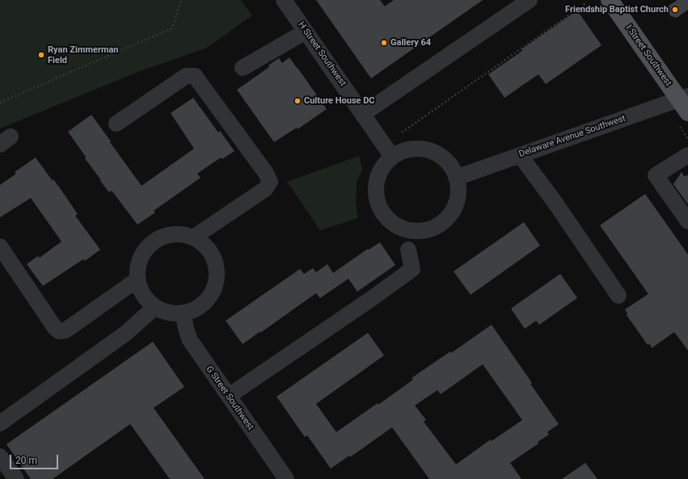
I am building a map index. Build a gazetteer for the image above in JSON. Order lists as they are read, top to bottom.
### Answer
{
  "streets": {
    "main road": ["I Street Southwest"],
    "street": ["H Street Southwest", "Delaware Avenue Southwest", "G Street Southwest"]
  },
  "crossings": [
    ["H Street Southwest", "Delaware Avenue Southwest"],
    ["I Street Southwest", "Delaware Avenue Southwest"]
  ],
  "places": [
    "Friendship Baptist Church",
    "Gallery 64",
    "Ryan Zimmerman Field",
    "Culture House DC"
  ],
  "scale_bar": "20 m"
}
